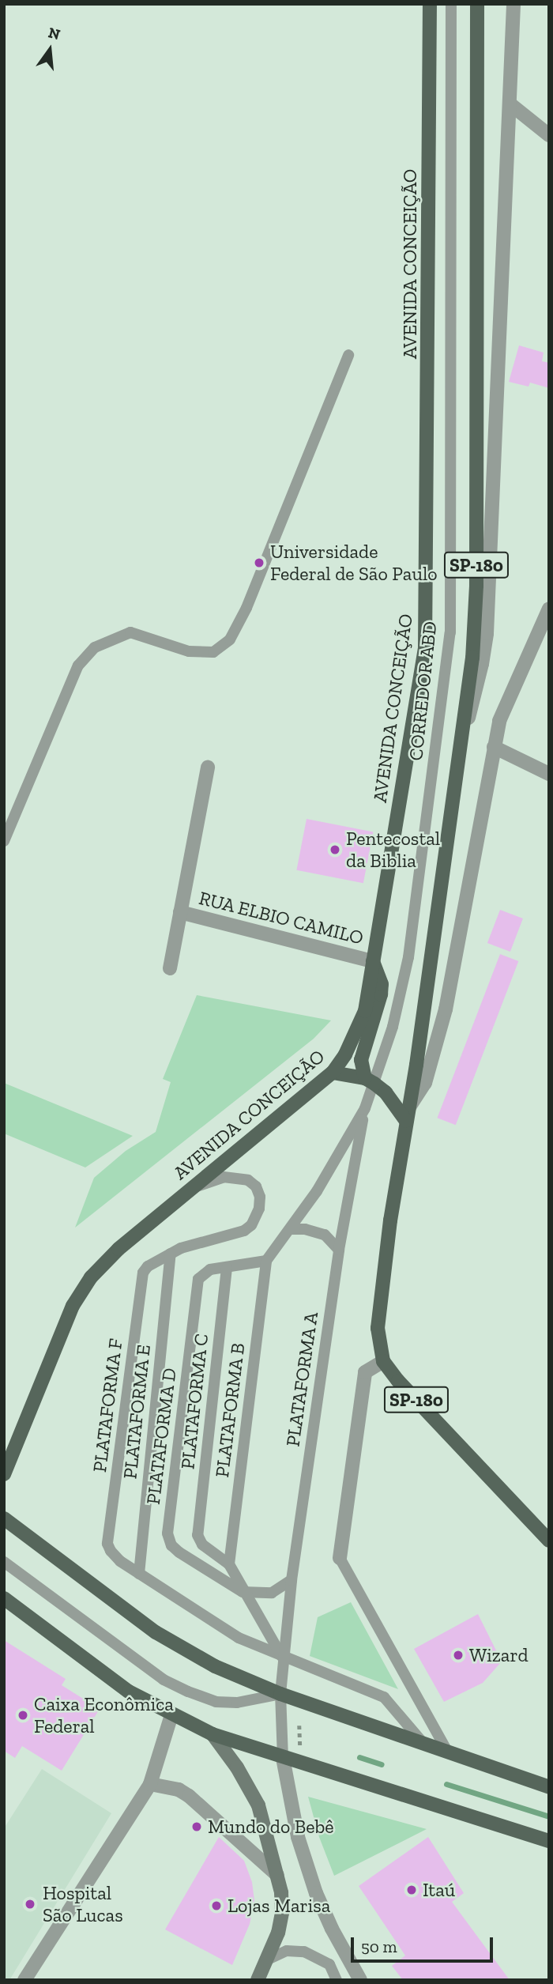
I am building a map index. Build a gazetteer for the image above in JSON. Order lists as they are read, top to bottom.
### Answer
{
  "streets": {
    "main road": ["AVENIDA CONCEIÇÃO", "SP-180"],
    "street": ["RUA ELBIO CAMILO"],
    "lane": [
      "CORREDOR ABD",
      "PLATAFORMA A",
      "PLATAFORMA C",
      "PLATAFORMA F",
      "PLATAFORMA B",
      "PLATAFORMA E",
      "PLATAFORMA D"
    ]
  },
  "crossings": [
    ["AVENIDA CONCEIÇÃO", "RUA ELBIO CAMILO"],
    ["CORREDOR ABD", "PLATAFORMA A"],
    ["PLATAFORMA C", "PLATAFORMA B"],
    ["PLATAFORMA C", "PLATAFORMA D"],
    ["PLATAFORMA F", "PLATAFORMA E"]
  ],
  "places": [
    "Universidade Federal de São Paulo",
    "Pentecostal da Biblia",
    "Wizard",
    "Caixa Econômica Federal",
    "Mundo do Bebê",
    "Itaú",
    "Hospital São Lucas",
    "Lojas Marisa"
  ],
  "scale_bar": "50 m",
  "north": "top"
}
